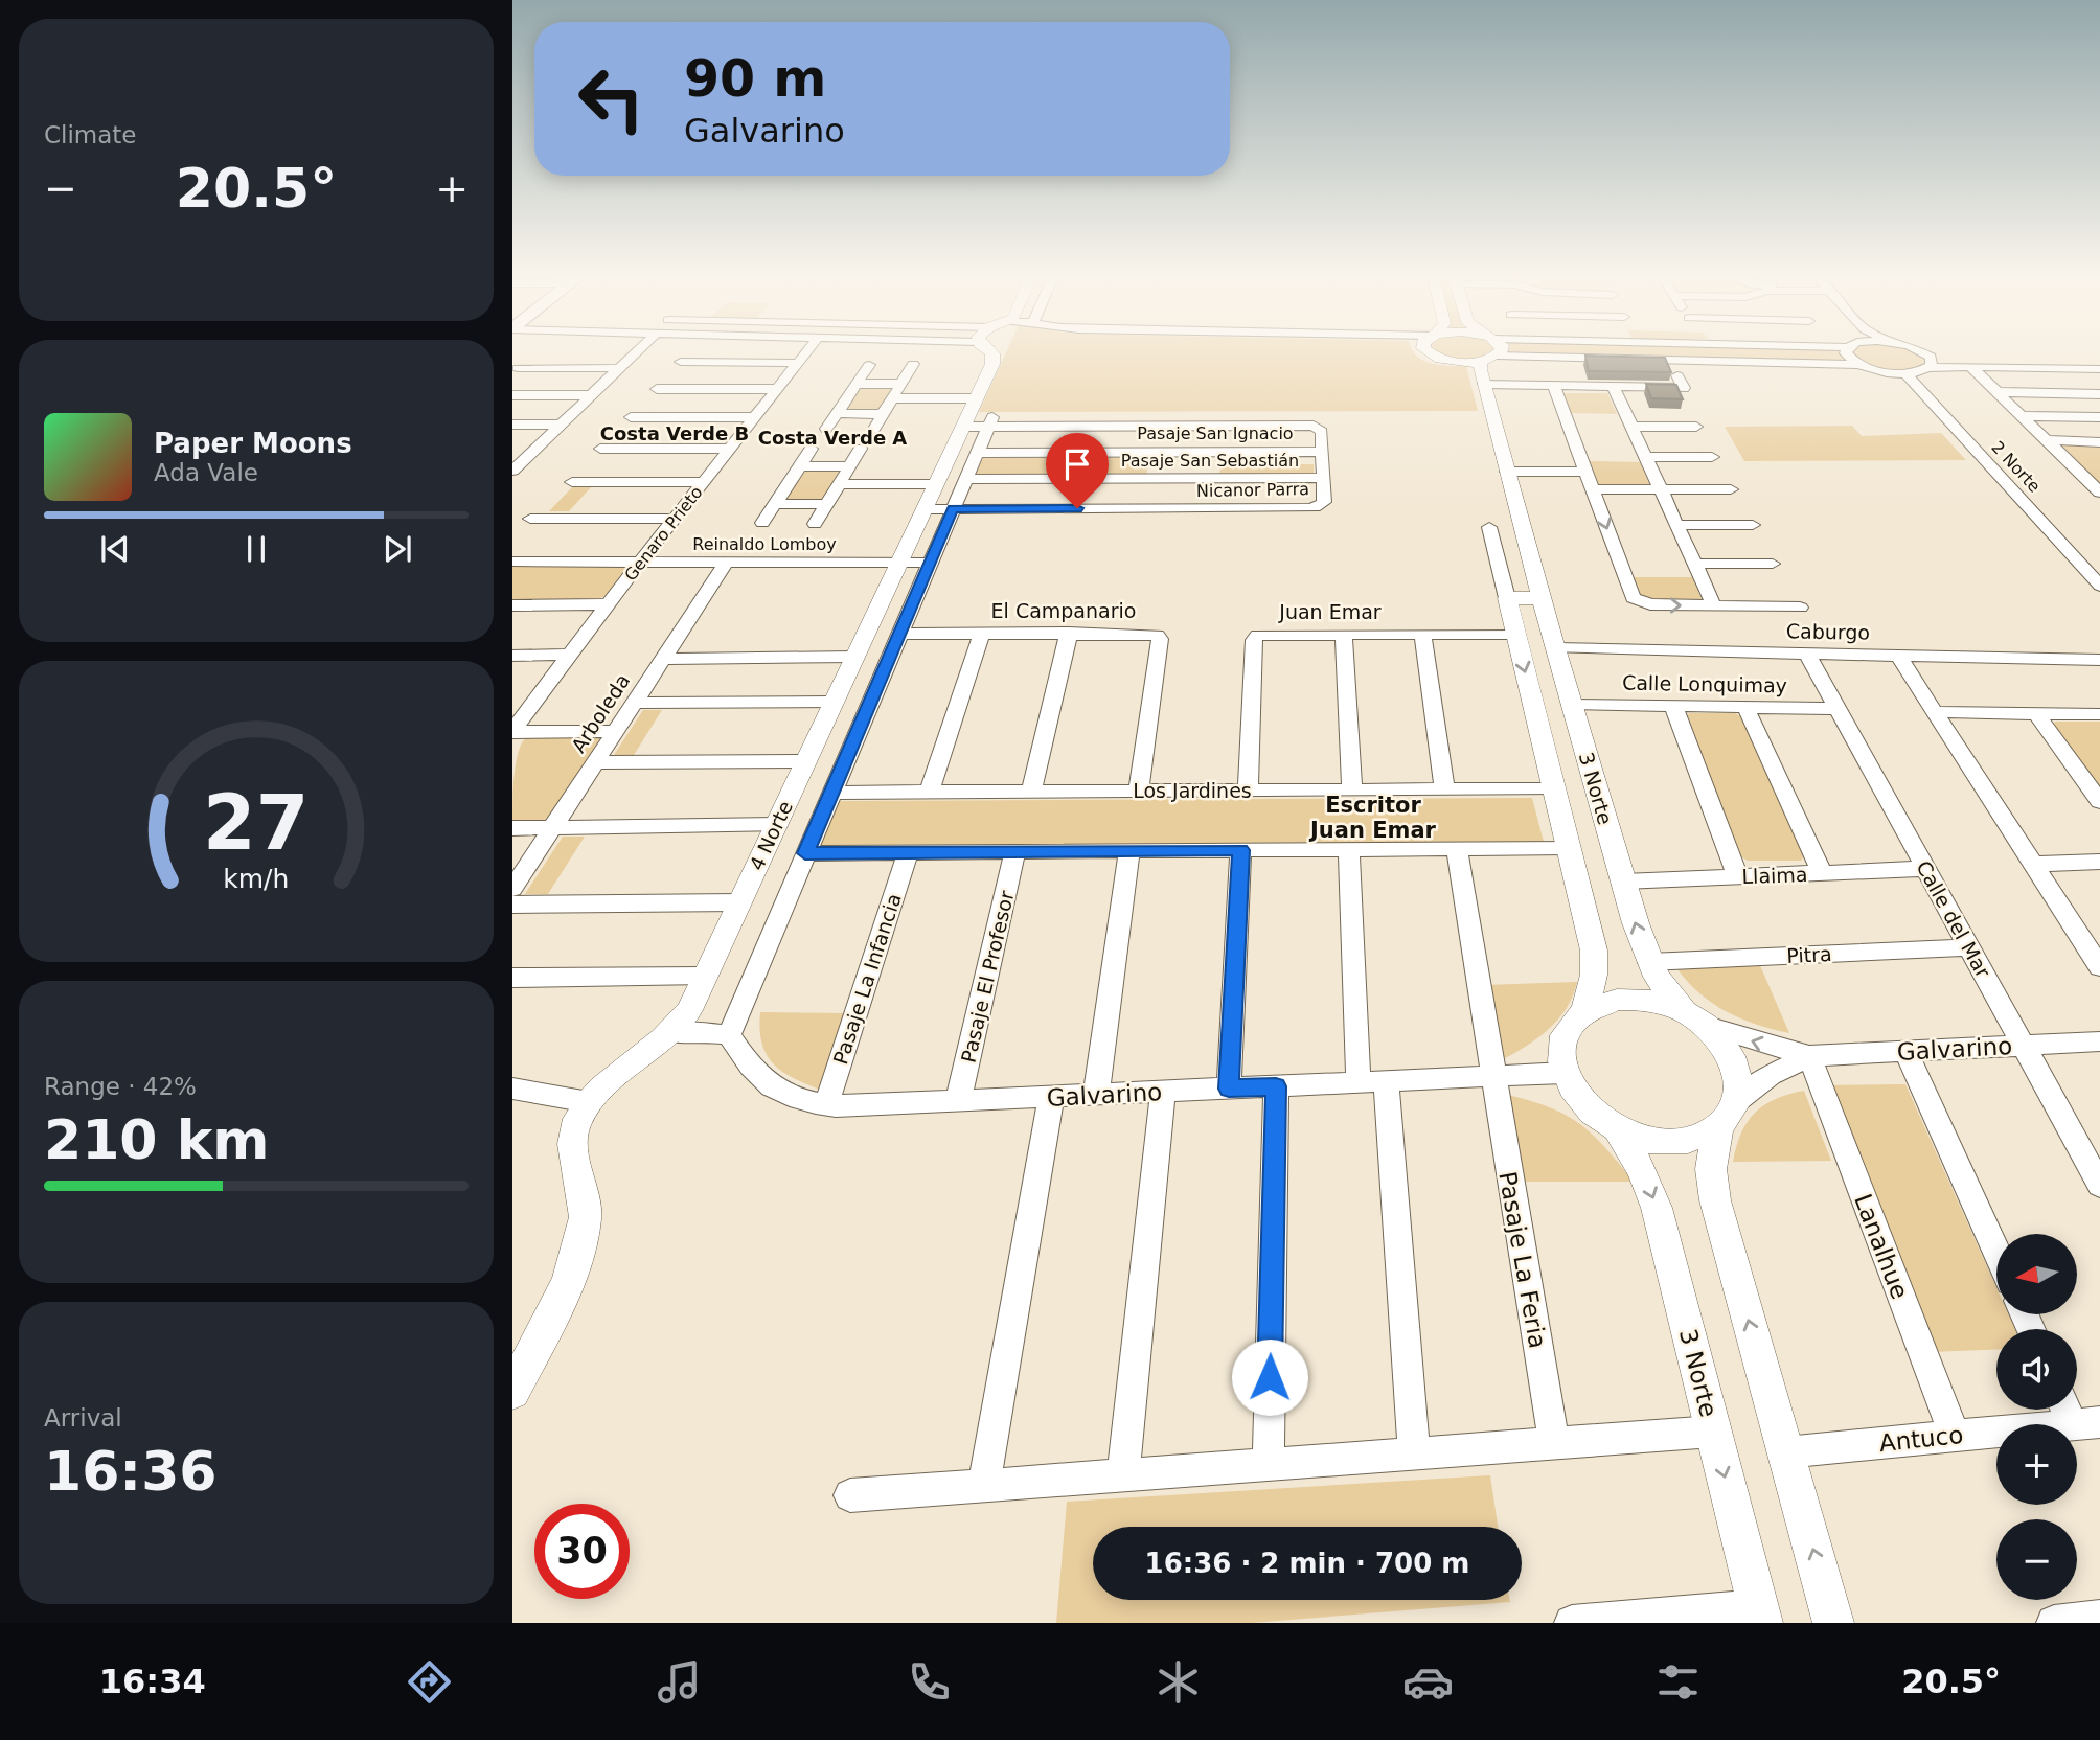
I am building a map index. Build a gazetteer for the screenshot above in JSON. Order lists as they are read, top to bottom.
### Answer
{
  "streets": {
    "street": [
      "Pasaje San Ignacio",
      "Pasaje San Sebastián",
      "2 Norte",
      "Nicanor Parra",
      "Genaro Prieto",
      "Reinaldo Lomboy",
      "El Campanario",
      "Juan Emar",
      "Caburgo",
      "Calle Lonquimay",
      "Arboleda",
      "3 Norte",
      "Los Jardines",
      "4 Norte",
      "Llaima",
      "Calle del Mar",
      "Pitra",
      "Pasaje El Profesor",
      "Pasaje La Infancia",
      "Galvarino",
      "Lanalhue",
      "Pasaje La Feria",
      "Antuco"
    ]
  },
  "crossings": [
    ["Pasaje San Ignacio", "Nicanor Parra"],
    ["Pasaje San Ignacio", "4 Norte"],
    ["Pasaje San Sebastián", "Nicanor Parra"],
    ["Pasaje San Sebastián", "4 Norte"],
    ["Nicanor Parra", "4 Norte"],
    ["Genaro Prieto", "Reinaldo Lomboy"],
    ["Reinaldo Lomboy", "Arboleda"],
    ["Reinaldo Lomboy", "4 Norte"],
    ["El Campanario", "Los Jardines"],
    ["El Campanario", "4 Norte"],
    ["Juan Emar", "3 Norte"],
    ["Juan Emar", "Los Jardines"],
    ["Caburgo", "3 Norte"],
    ["Caburgo", "Calle del Mar"],
    ["Calle Lonquimay", "3 Norte"],
    ["Calle Lonquimay", "Calle del Mar"],
    ["3 Norte", "Los Jardines"],
    ["3 Norte", "Llaima"],
    ["3 Norte", "Pitra"],
    ["3 Norte", "Galvarino"],
    ["Los Jardines", "4 Norte"],
    ["4 Norte", "Galvarino"],
    ["Llaima", "Calle del Mar"],
    ["Calle del Mar", "Pitra"],
    ["Calle del Mar", "Galvarino"],
    ["Pasaje El Profesor", "Galvarino"],
    ["Pasaje La Infancia", "Galvarino"],
    ["Galvarino", "Lanalhue"],
    ["Galvarino", "Pasaje La Feria"],
    ["Lanalhue", "Antuco"]
  ],
  "districts": ["Costa Verde B", "Costa Verde A", "Escritor Juan Emar"],
  "north": "left",
  "page": {
    "tile": [
      "Climate",
      ["Range · 42%", "210 km"],
      ["Arrival", "16:36"]
    ],
    "turn": ["90 m", "Galvarino"],
    "heat": ["−", "20.5°", "+"],
    "song": ["Paper Moons", "Ada Vale"],
    "map_buttons": ["+", "−"],
    "limit": "30",
    "trip": "16:36 · 2 min · 700 m",
    "tabs": ["16:34", "20.5°"],
    "gauge": ["27", "km/h"]
  }
}
